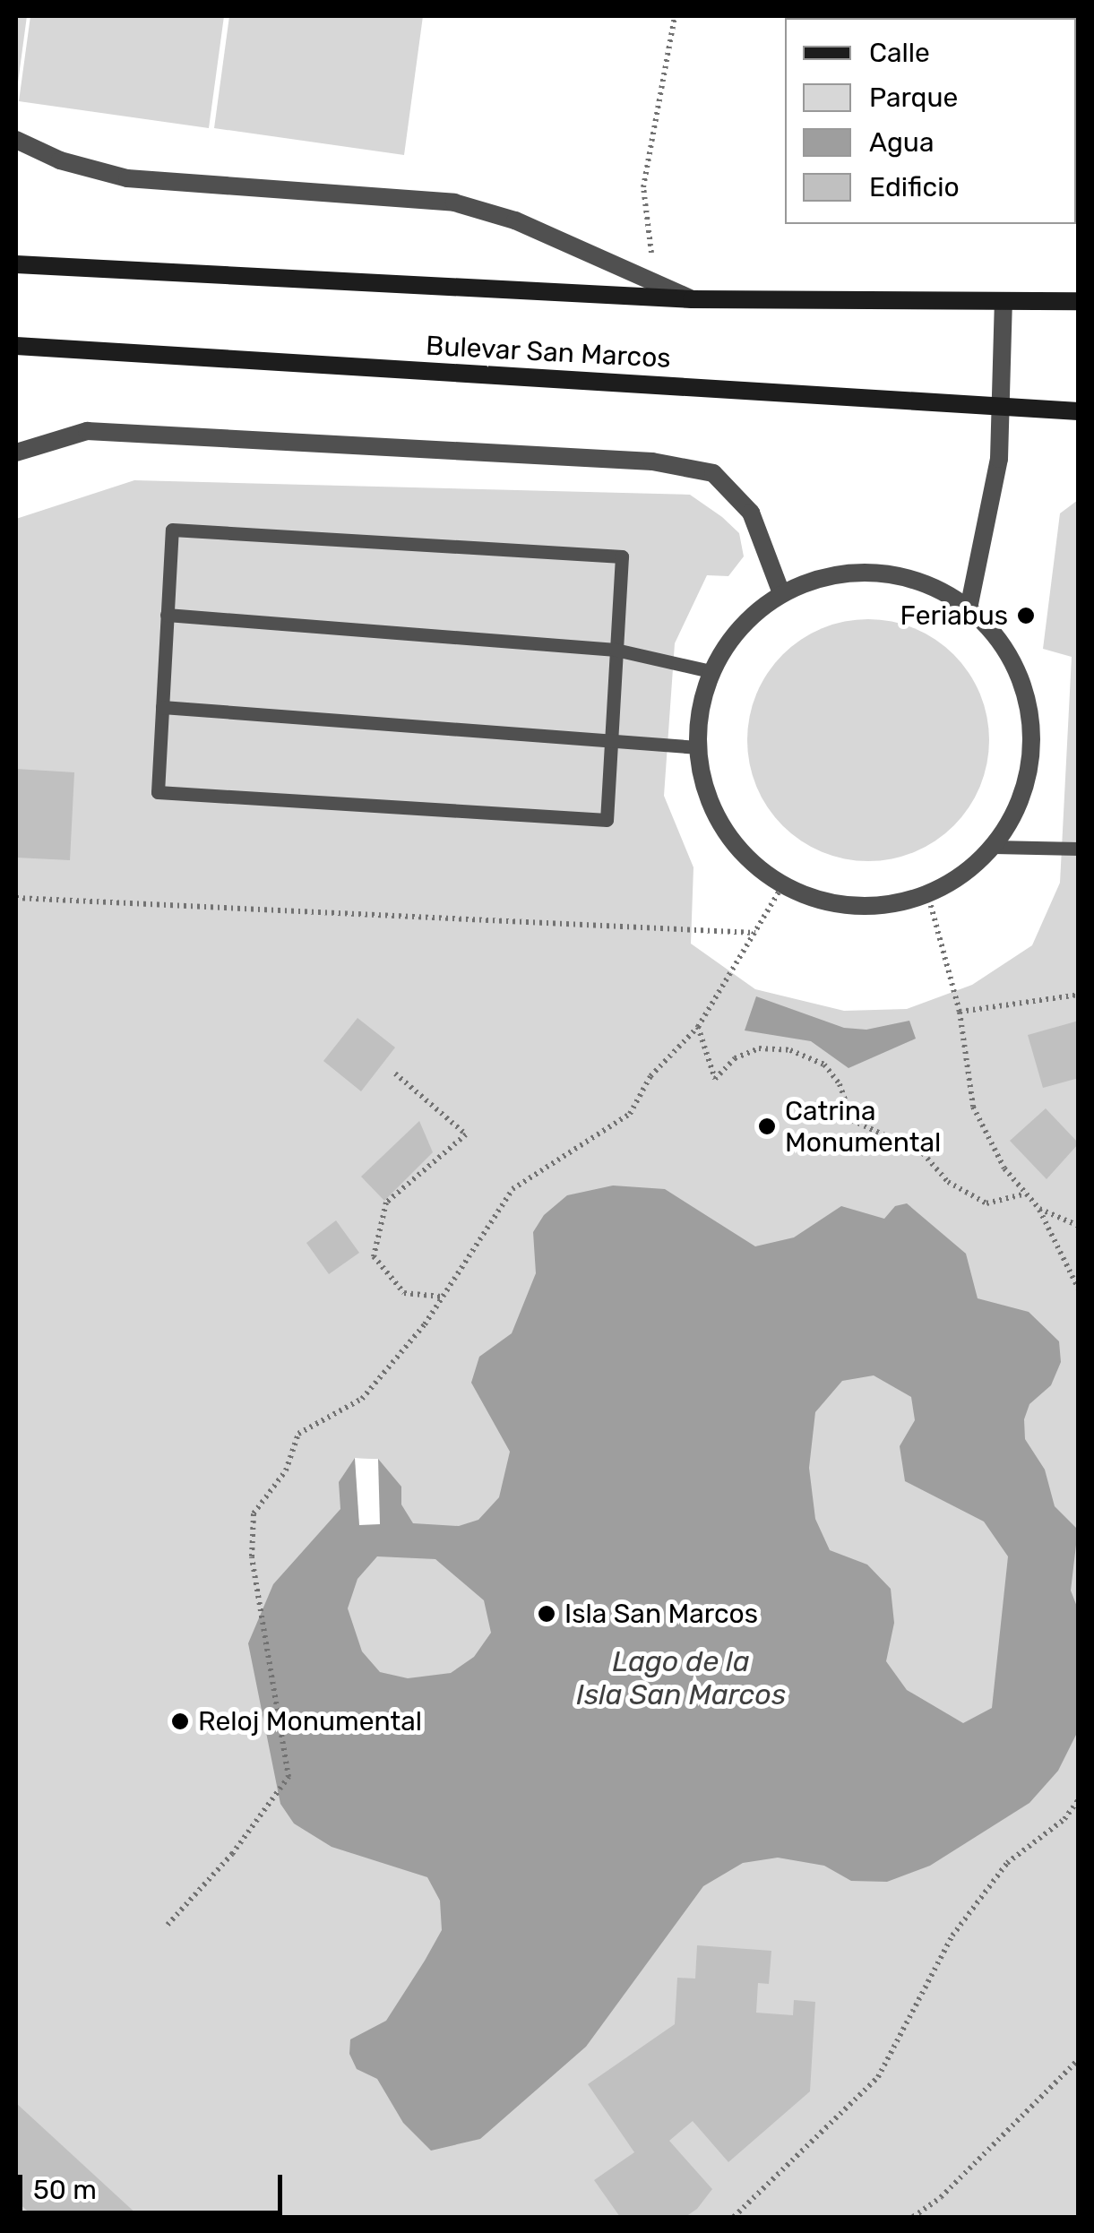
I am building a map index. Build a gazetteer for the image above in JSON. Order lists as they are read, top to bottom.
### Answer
{
  "streets": {
    "street": ["Bulevar San Marcos"]
  },
  "water": ["Lago de la Isla San Marcos"],
  "places": [
    "Feriabus",
    "Catrina Monumental",
    "Isla San Marcos",
    "Reloj Monumental"
  ],
  "legend": [
    "Calle",
    "Parque",
    "Agua",
    "Edificio"
  ],
  "scale_bar": "50 m"
}
